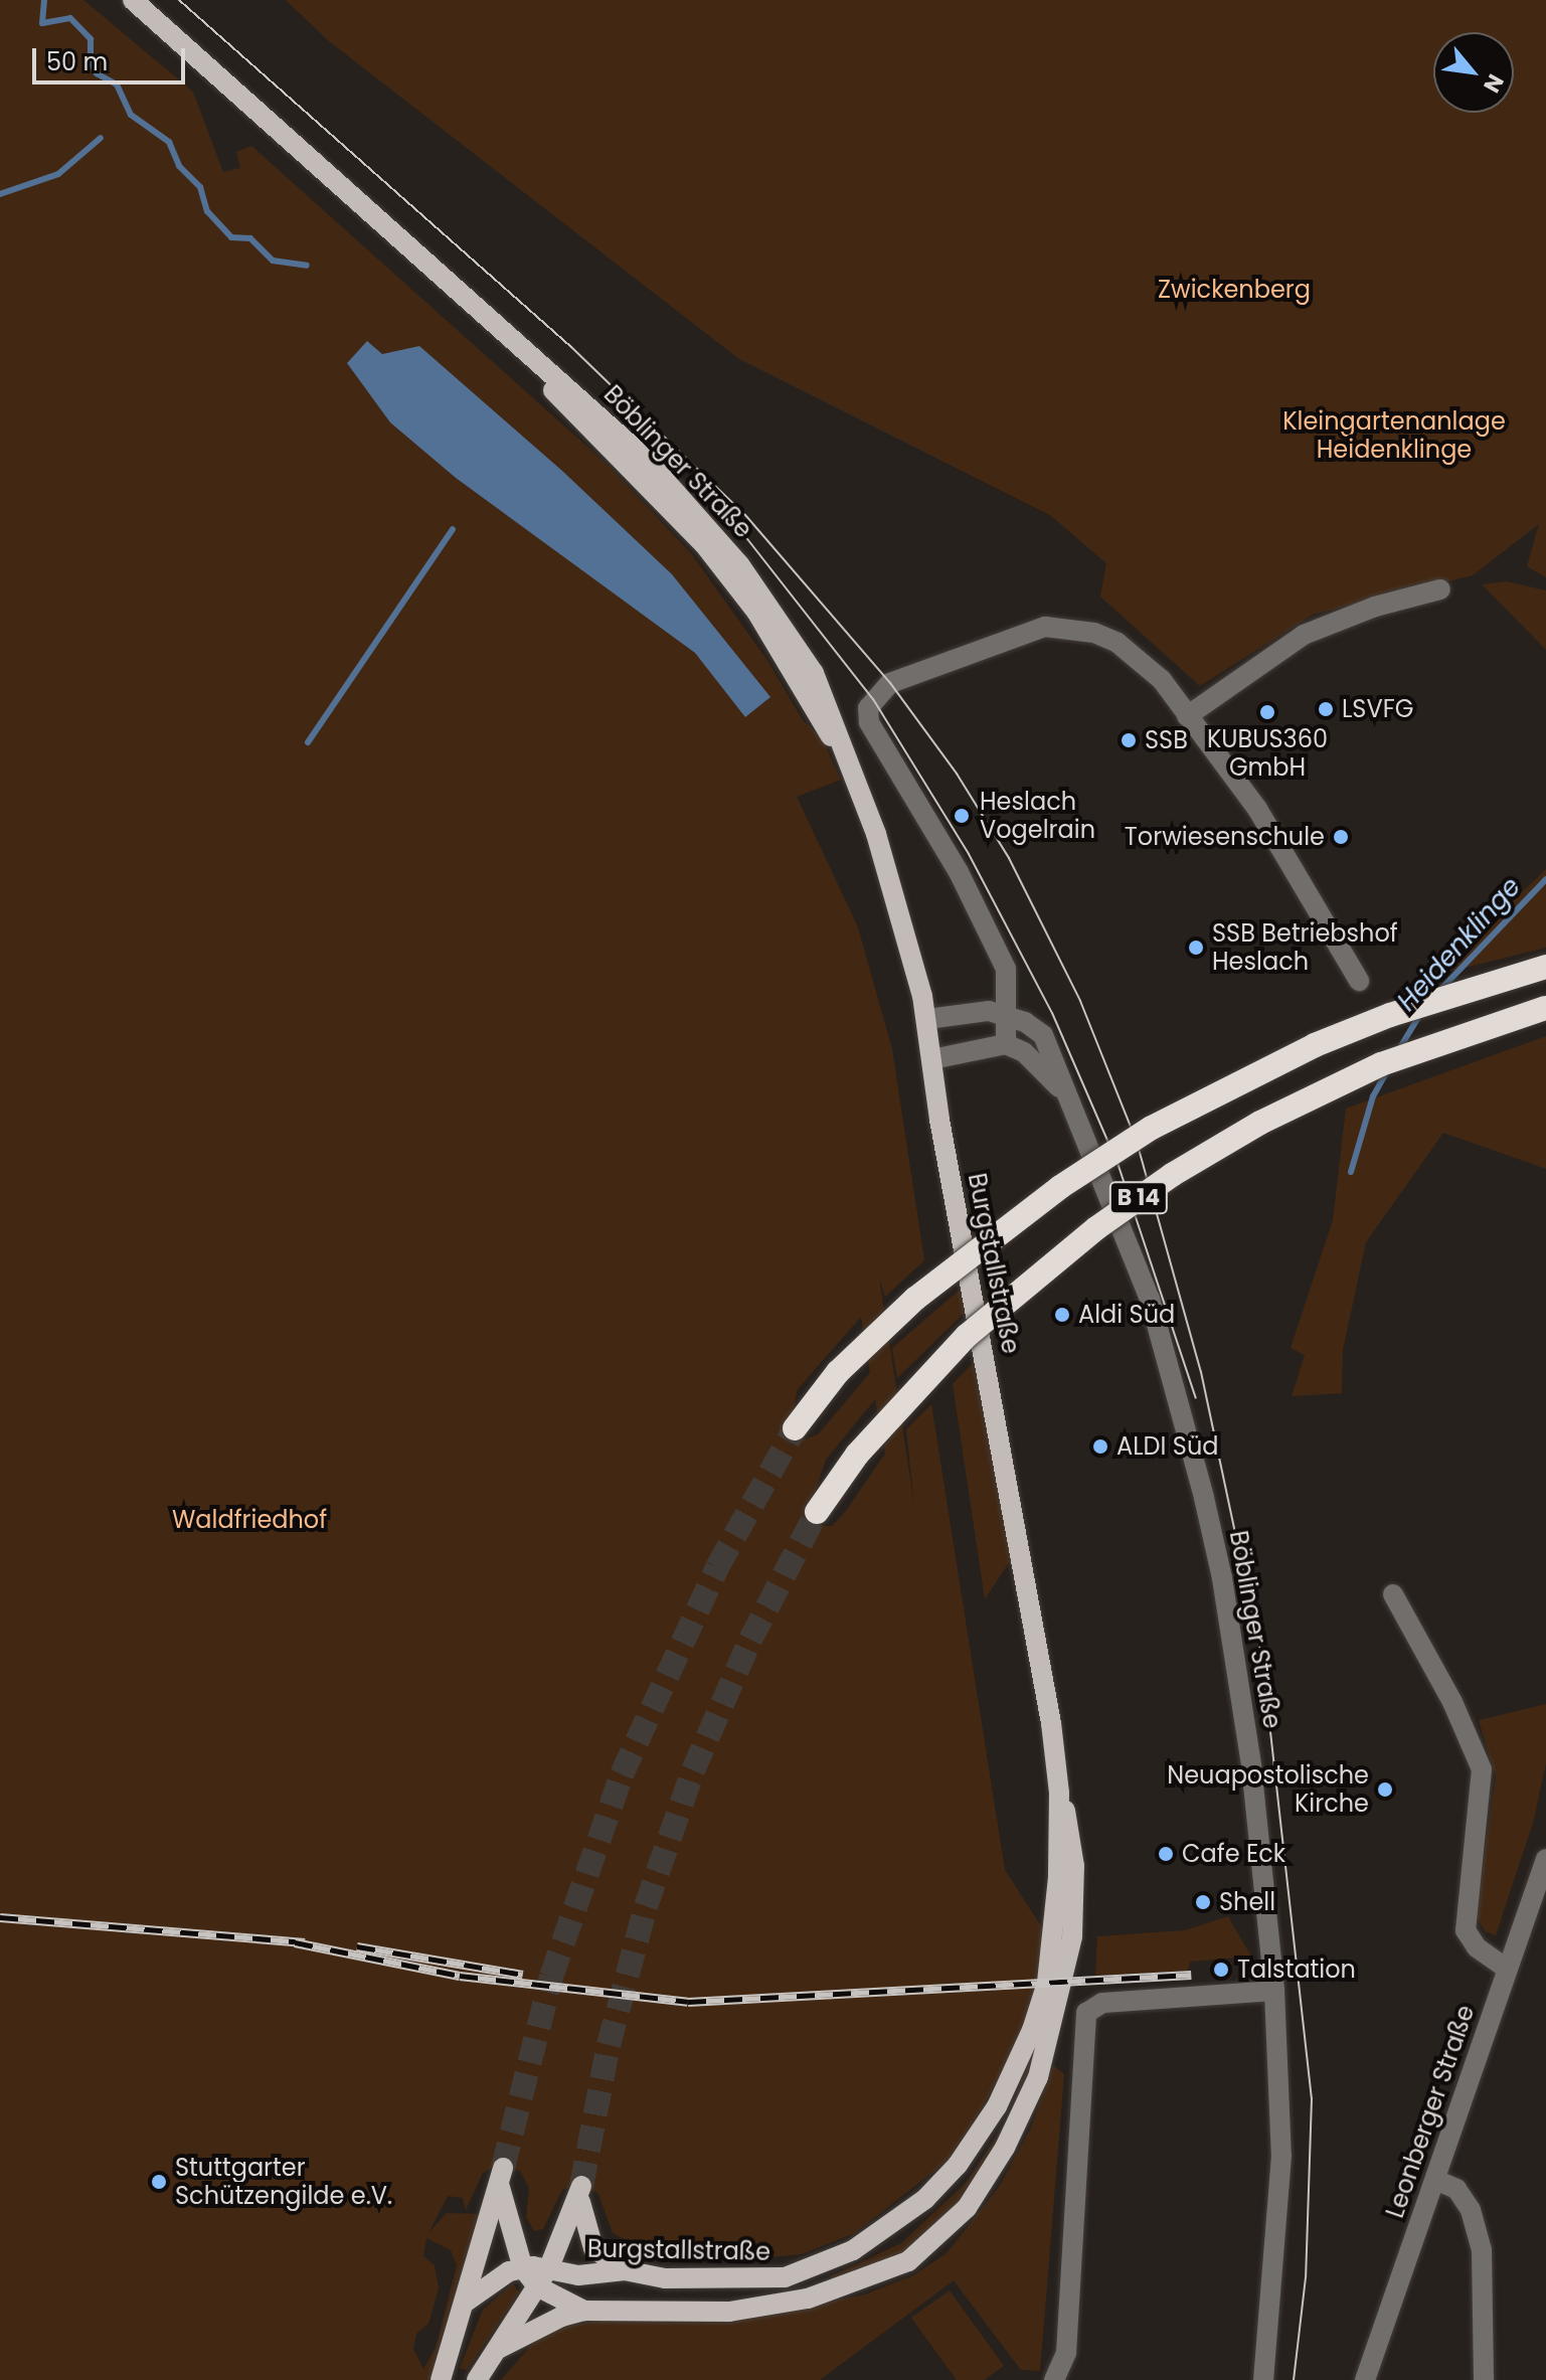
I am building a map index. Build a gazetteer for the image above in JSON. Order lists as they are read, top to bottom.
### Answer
{
  "streets": {
    "highway": ["B 14"],
    "main road": ["Böblinger Straße", "Burgstallstraße"],
    "street": ["Leonberger Straße"]
  },
  "crossings": [
    ["Böblinger Straße", "Burgstallstraße"]
  ],
  "water": ["Heidenklinge"],
  "parks": ["Zwickenberg", "Kleingartenanlage Heidenklinge", "Waldfriedhof"],
  "places": [
    "LSVFG",
    "KUBUS360 GmbH",
    "SSB",
    "Heslach Vogelrain",
    "Torwiesenschule",
    "SSB Betriebshof Heslach",
    "Aldi Süd",
    "ALDI Süd",
    "Neuapostolische Kirche",
    "Cafe Eck",
    "Shell",
    "Talstation",
    "Stuttgarter Schützengilde e.V."
  ],
  "scale_bar": "50 m",
  "north": "bottom right"
}
